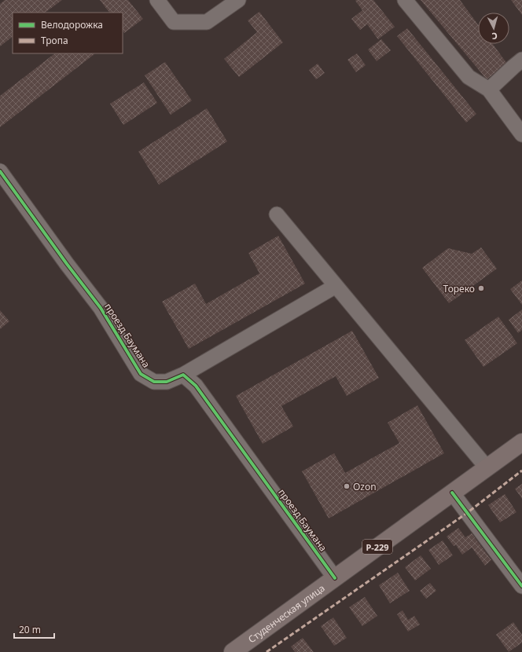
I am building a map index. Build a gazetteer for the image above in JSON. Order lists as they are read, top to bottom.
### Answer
{
  "streets": {
    "main road": ["Р-229", "Студенческая улица"],
    "street": ["проезд Баумана"]
  },
  "crossings": [
    ["проезд Баумана", "Студенческая улица"]
  ],
  "places": ["Тореко", "Ozon"],
  "legend": ["Велодорожка", "Тропа"],
  "scale_bar": "20 m",
  "north": "bottom"
}
